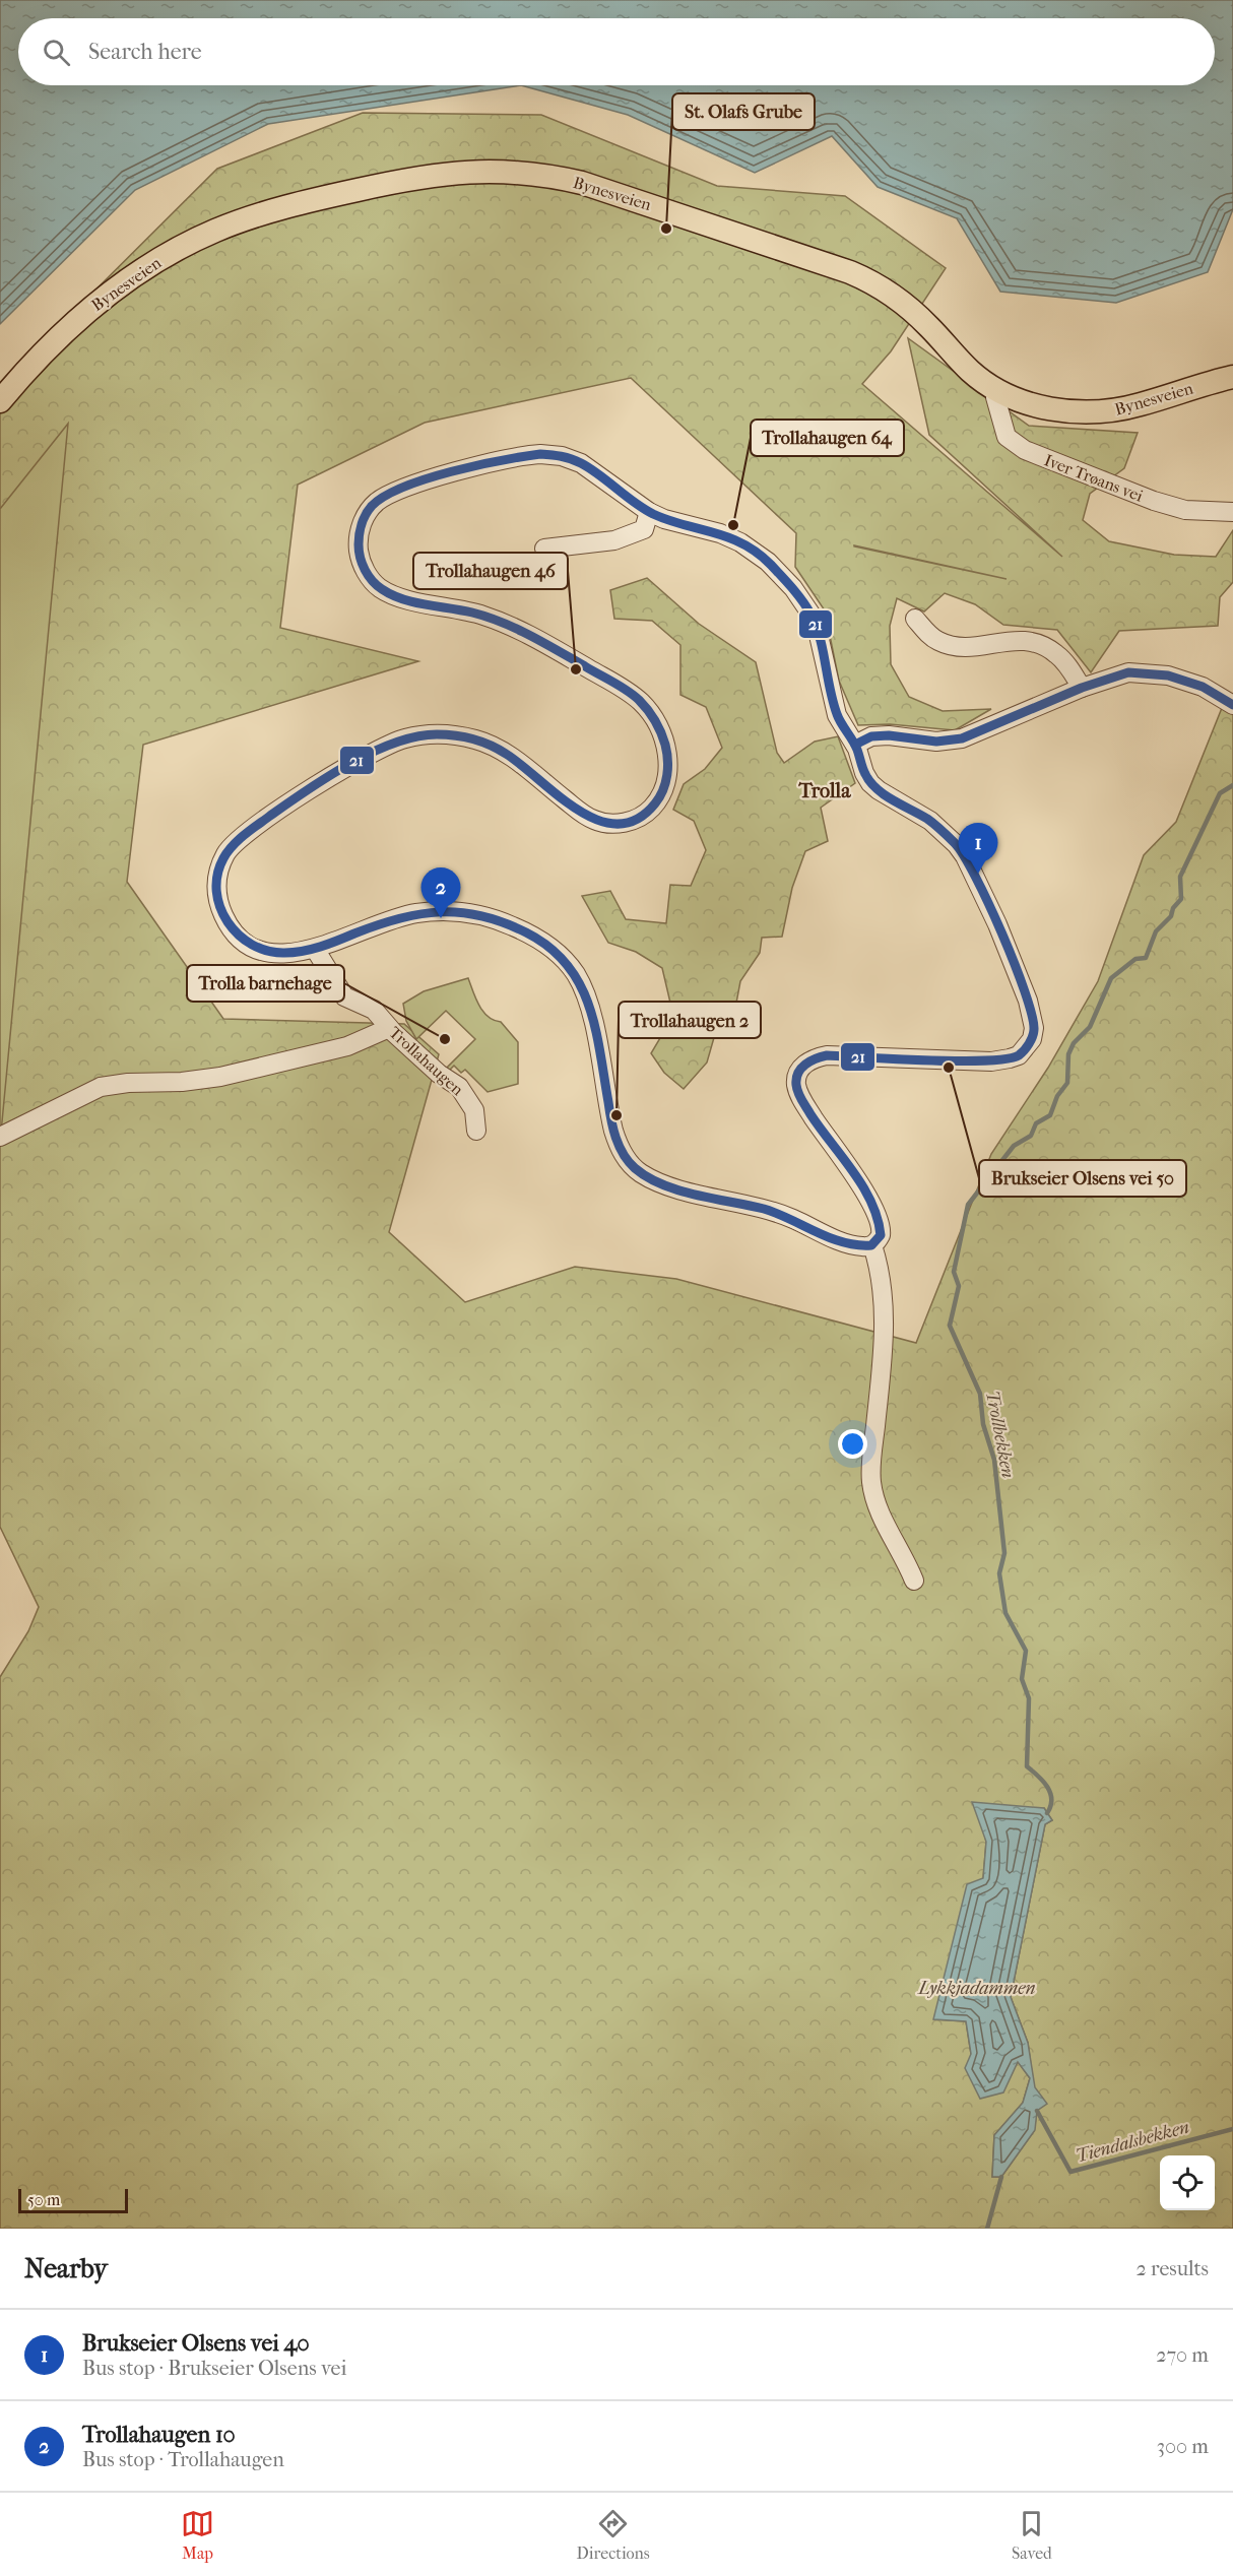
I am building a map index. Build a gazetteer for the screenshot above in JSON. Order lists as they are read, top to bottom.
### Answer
{
  "streets": {
    "main road": ["Bynesveien"],
    "street": ["Iver Trøans vei", "Trollahaugen"]
  },
  "crossings": [
    ["Bynesveien", "Iver Trøans vei"]
  ],
  "districts": ["Trolla"],
  "water": ["Trollbekken", "Lykkjadammen", "Tiendalsbekken"],
  "places": [
    "St. Olafs Grube",
    "Trollahaugen 64",
    "Trollahaugen 46",
    "Trolla barnehage",
    "Brukseier Olsens vei 50",
    "Trollahaugen 2"
  ],
  "lines": ["transit line 21"],
  "scale_bar": "50 m",
  "page": {
    "search": "Search here",
    "pins": ["1", "2"],
    "scale": "50 m",
    "heading": ["Nearby", "2 results"],
    "list": [
      {
        "mark": "1",
        "name": "Brukseier Olsens vei 40",
        "note": "Bus stop · Brukseier Olsens vei",
        "value": "270 m"
      },
      {
        "mark": "2",
        "name": "Trollahaugen 10",
        "note": "Bus stop · Trollahaugen",
        "value": "300 m"
      }
    ],
    "nav": ["Map", "Directions", "Saved"]
  }
}
